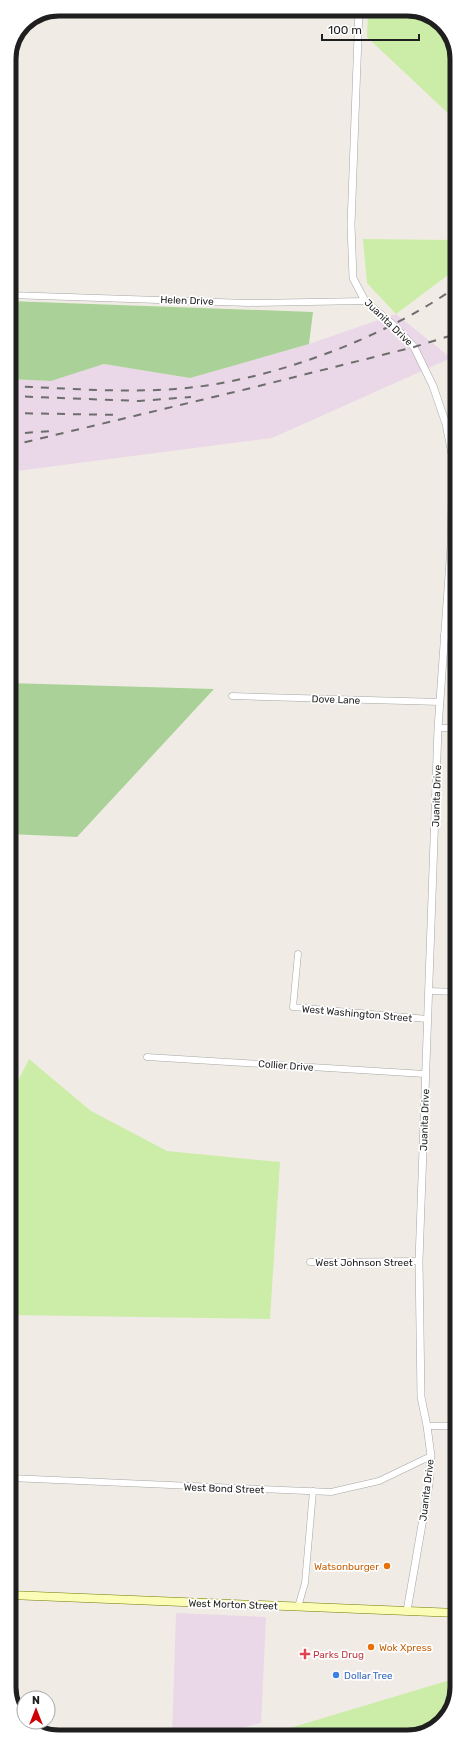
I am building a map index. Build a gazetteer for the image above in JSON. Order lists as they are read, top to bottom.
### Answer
{
  "streets": {
    "main road": ["West Morton Street"],
    "street": [
      "Helen Drive",
      "Juanita Drive",
      "Dove Lane",
      "West Washington Street",
      "Collier Drive",
      "West Johnson Street",
      "West Bond Street"
    ]
  },
  "crossings": [
    ["Helen Drive", "Juanita Drive"],
    ["Juanita Drive", "Dove Lane"],
    ["Juanita Drive", "West Washington Street"],
    ["Juanita Drive", "Collier Drive"],
    ["Juanita Drive", "West Johnson Street"],
    ["Juanita Drive", "West Bond Street"],
    ["Juanita Drive", "West Morton Street"]
  ],
  "places": {
    "other": ["Watsonburger", "Wok Xpress", "Dollar Tree"],
    "health": ["Parks Drug"]
  },
  "scale_bar": "100 m",
  "north": "top"
}
